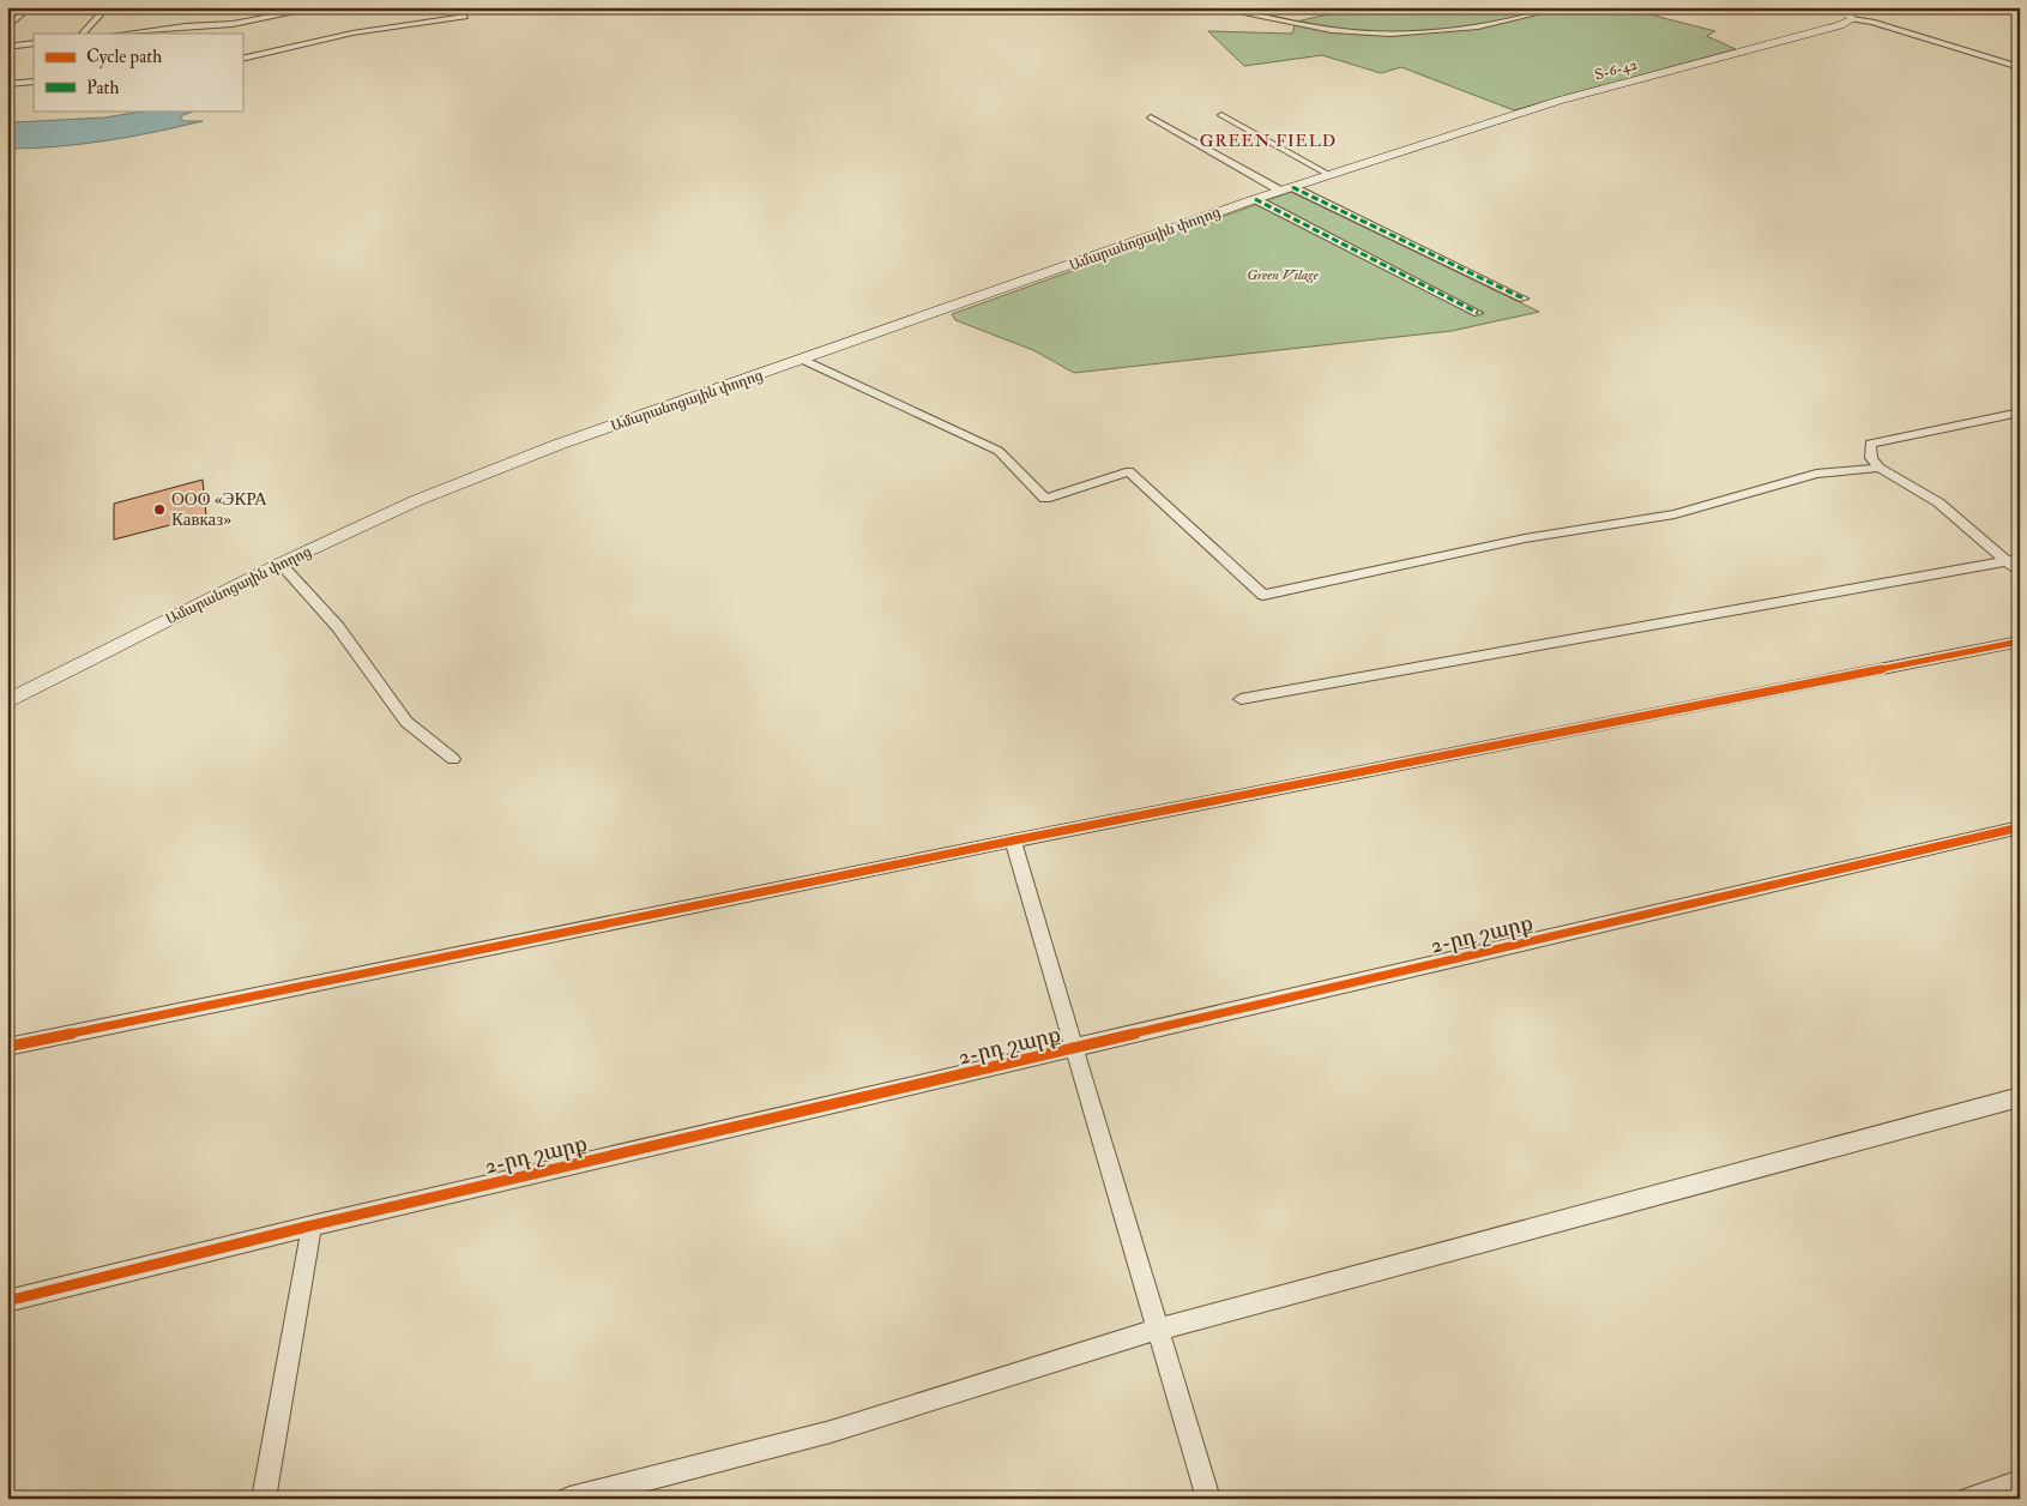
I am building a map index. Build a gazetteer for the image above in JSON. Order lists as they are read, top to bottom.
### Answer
{
  "streets": {
    "main road": ["Տ-6-42", "Ամարանոցային փողոց"],
    "street": ["2-րդ շարք"]
  },
  "crossings": [
    ["Տ-6-42", "Ամարանոցային փողոց"]
  ],
  "districts": ["GREEN FIELD"],
  "parks": ["Green Vilage"],
  "places": ["ООО «ЭКРА Кавказ»"],
  "legend": ["Cycle path", "Path"]
}
